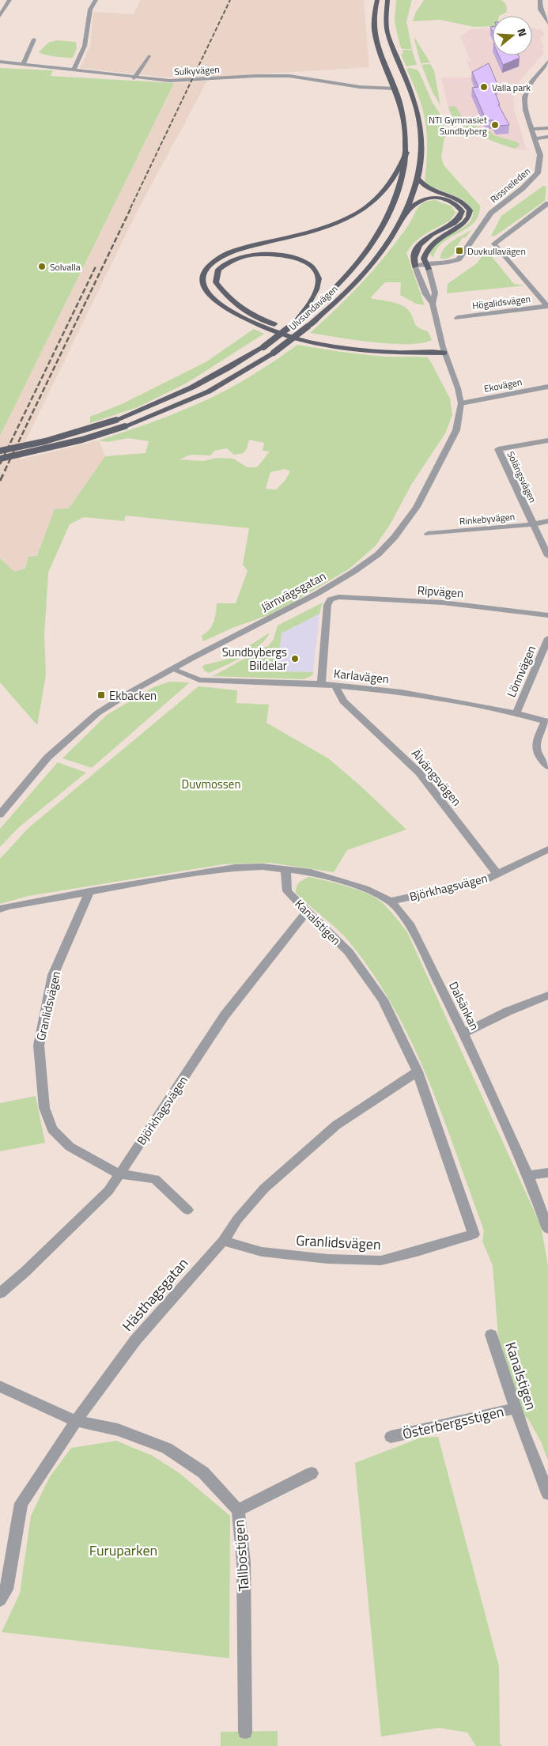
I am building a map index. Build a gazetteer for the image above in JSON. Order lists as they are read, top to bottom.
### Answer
{
  "streets": {
    "main road": ["Ulvsundavägen"],
    "street": [
      "Sulkyvägen",
      "Rissneleden",
      "Högalidsvägen",
      "Ekovägen",
      "Solängsvägen",
      "Rinkebyvägen",
      "Järnvägsgatan",
      "Ripvägen",
      "Lönnvägen",
      "Karlavägen",
      "Älvängsvägen",
      "Björkhagsvägen",
      "Kanalstigen",
      "Granlidsvägen",
      "Dalsänkan",
      "Hästhagsgatan",
      "Österbergsstigen",
      "Tallbostigen"
    ]
  },
  "crossings": [
    ["Sulkyvägen", "Ulvsundavägen"],
    ["Rissneleden", "Järnvägsgatan"],
    ["Ekovägen", "Järnvägsgatan"],
    ["Solängsvägen", "Rinkebyvägen"],
    ["Järnvägsgatan", "Karlavägen"],
    ["Ripvägen", "Karlavägen"],
    ["Lönnvägen", "Karlavägen"],
    ["Karlavägen", "Älvängsvägen"],
    ["Älvängsvägen", "Björkhagsvägen"],
    ["Björkhagsvägen", "Kanalstigen"],
    ["Björkhagsvägen", "Granlidsvägen"],
    ["Björkhagsvägen", "Dalsänkan"],
    ["Kanalstigen", "Granlidsvägen"],
    ["Kanalstigen", "Dalsänkan"],
    ["Kanalstigen", "Hästhagsgatan"],
    ["Kanalstigen", "Österbergsstigen"],
    ["Granlidsvägen", "Hästhagsgatan"],
    ["Hästhagsgatan", "Tallbostigen"]
  ],
  "parks": ["Duvmossen", "Furuparken"],
  "places": {
    "other": [
      "Valla park",
      "NTI Gymnasiet Sundbyberg",
      "Solvalla",
      "Sundbybergs Bildelar"
    ],
    "transit": ["Duvkullavägen", "Ekbacken"]
  },
  "north": "right"
}
